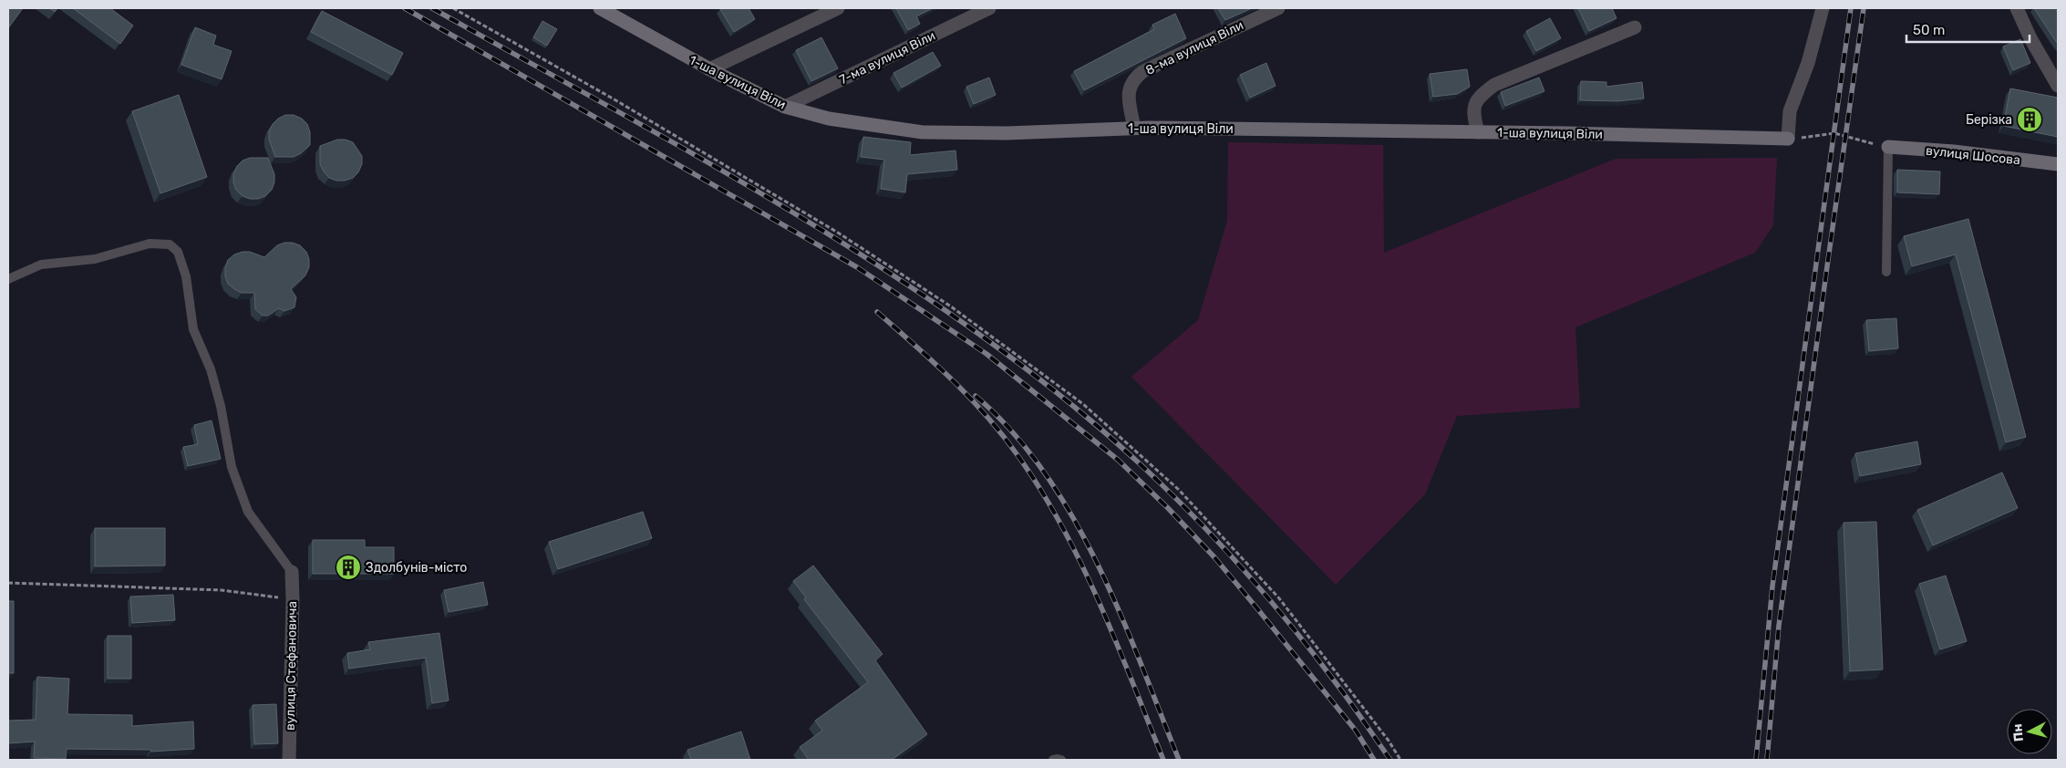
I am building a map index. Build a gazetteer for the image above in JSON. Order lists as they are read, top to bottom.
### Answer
{
  "streets": {
    "main road": ["1-ша вулиця Віли", "вулиця Шосова"],
    "street": ["8-ма вулиця Віли", "7-ма вулиця Віли", "вулиця Стефановича"]
  },
  "crossings": [
    ["8-ма вулиця Віли", "1-ша вулиця Віли"],
    ["7-ма вулиця Віли", "1-ша вулиця Віли"]
  ],
  "places": {
    "building": ["Берізка", "Здолбунів-місто"]
  },
  "scale_bar": "50 m",
  "north": "left"
}
